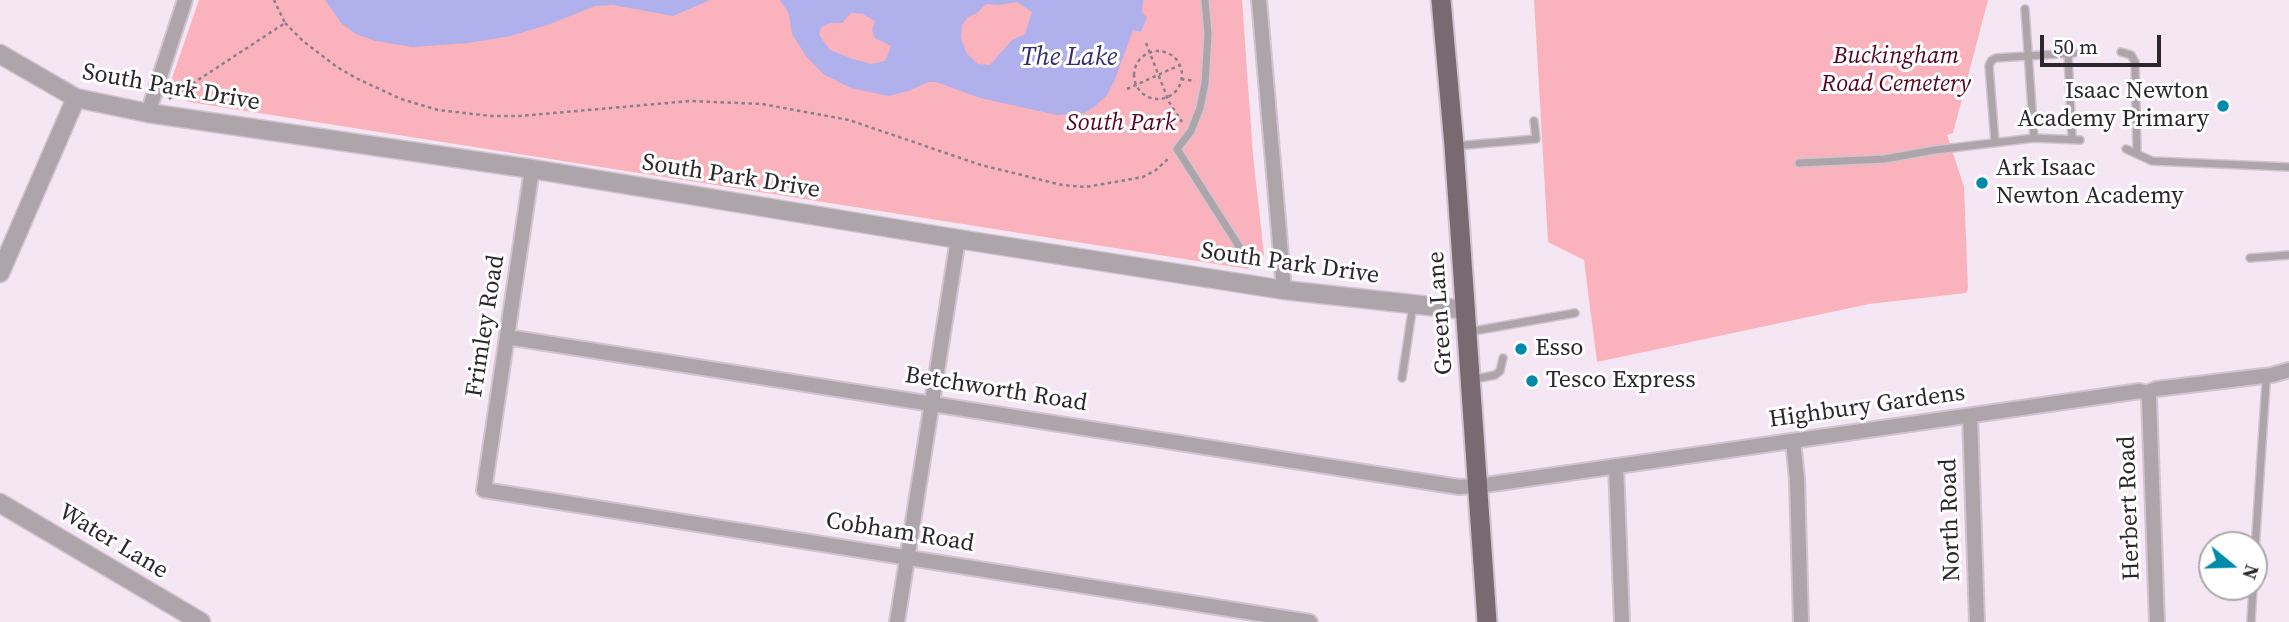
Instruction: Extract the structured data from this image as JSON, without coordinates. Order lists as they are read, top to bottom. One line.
{"streets":{"main road":["Green Lane"],"street":["South Park Drive","Frimley Road","Betchworth Road","Highbury Gardens","Herbert Road","North Road","Cobham Road","Water Lane"]},"crossings":[["South Park Drive","Green Lane"],["South Park Drive","Frimley Road"],["Green Lane","Betchworth Road"],["Green Lane","Highbury Gardens"],["Frimley Road","Betchworth Road"],["Frimley Road","Cobham Road"],["Betchworth Road","Highbury Gardens"],["Highbury Gardens","Herbert Road"],["Highbury Gardens","North Road"]],"water":["The Lake"],"parks":["Buckingham Road Cemetery","South Park"],"places":["Isaac Newton Academy Primary","Ark Isaac Newton Academy","Esso","Tesco Express"],"scale_bar":"50 m","north":"right"}
